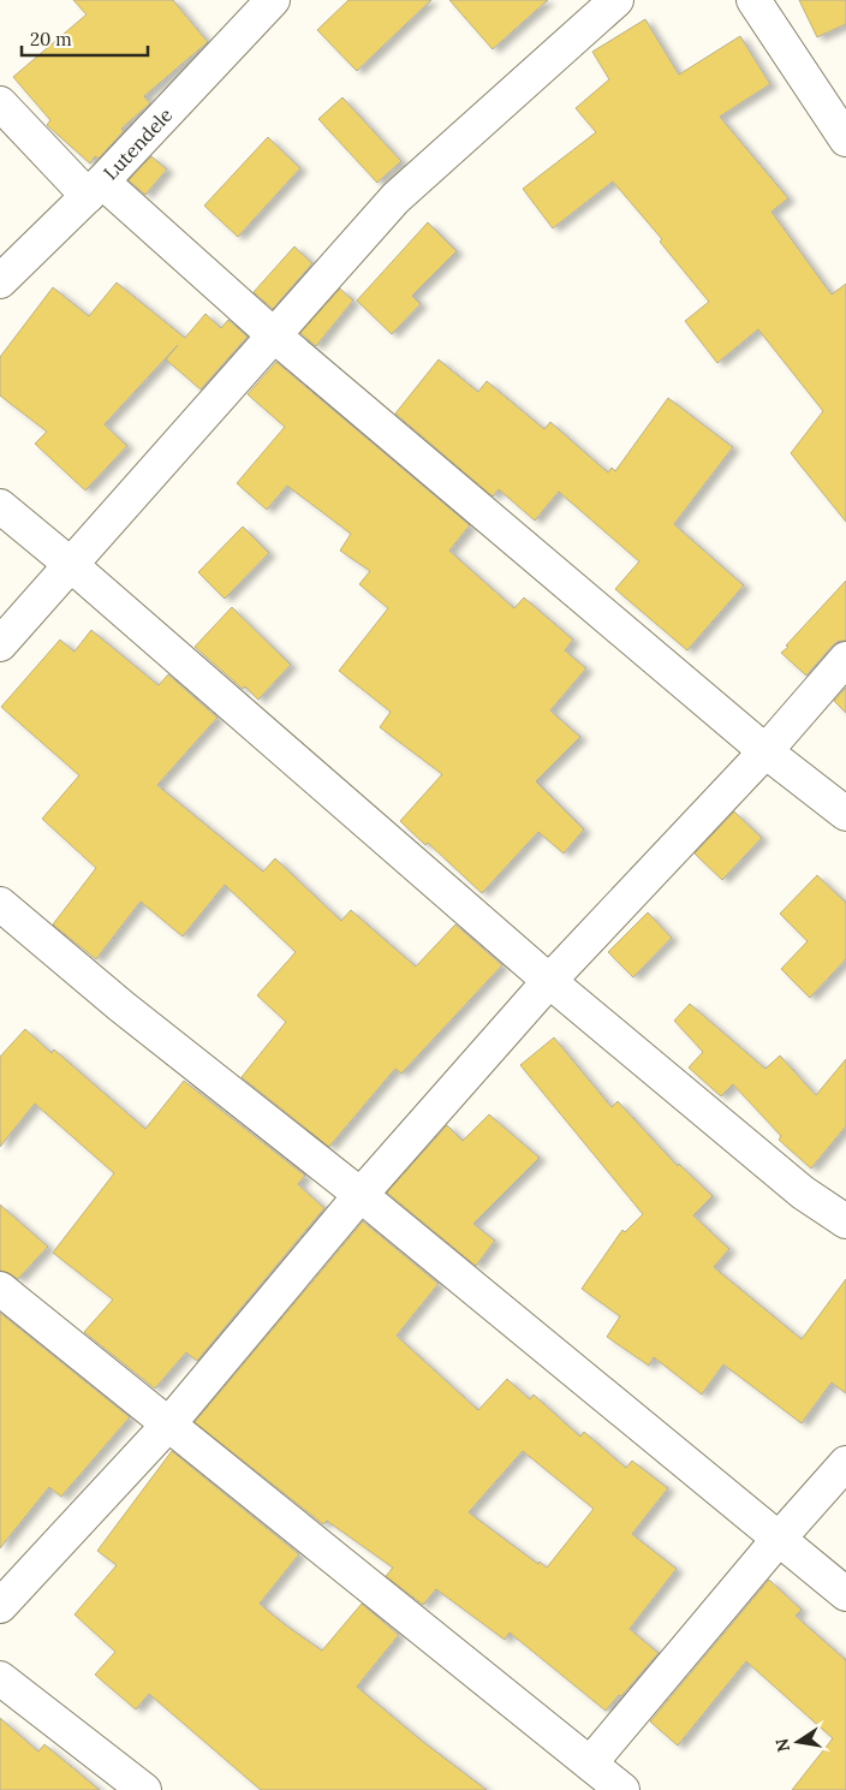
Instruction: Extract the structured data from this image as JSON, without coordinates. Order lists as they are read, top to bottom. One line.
{"streets":{"street":["Lutendele"]},"scale_bar":"20 m","north":"left"}
